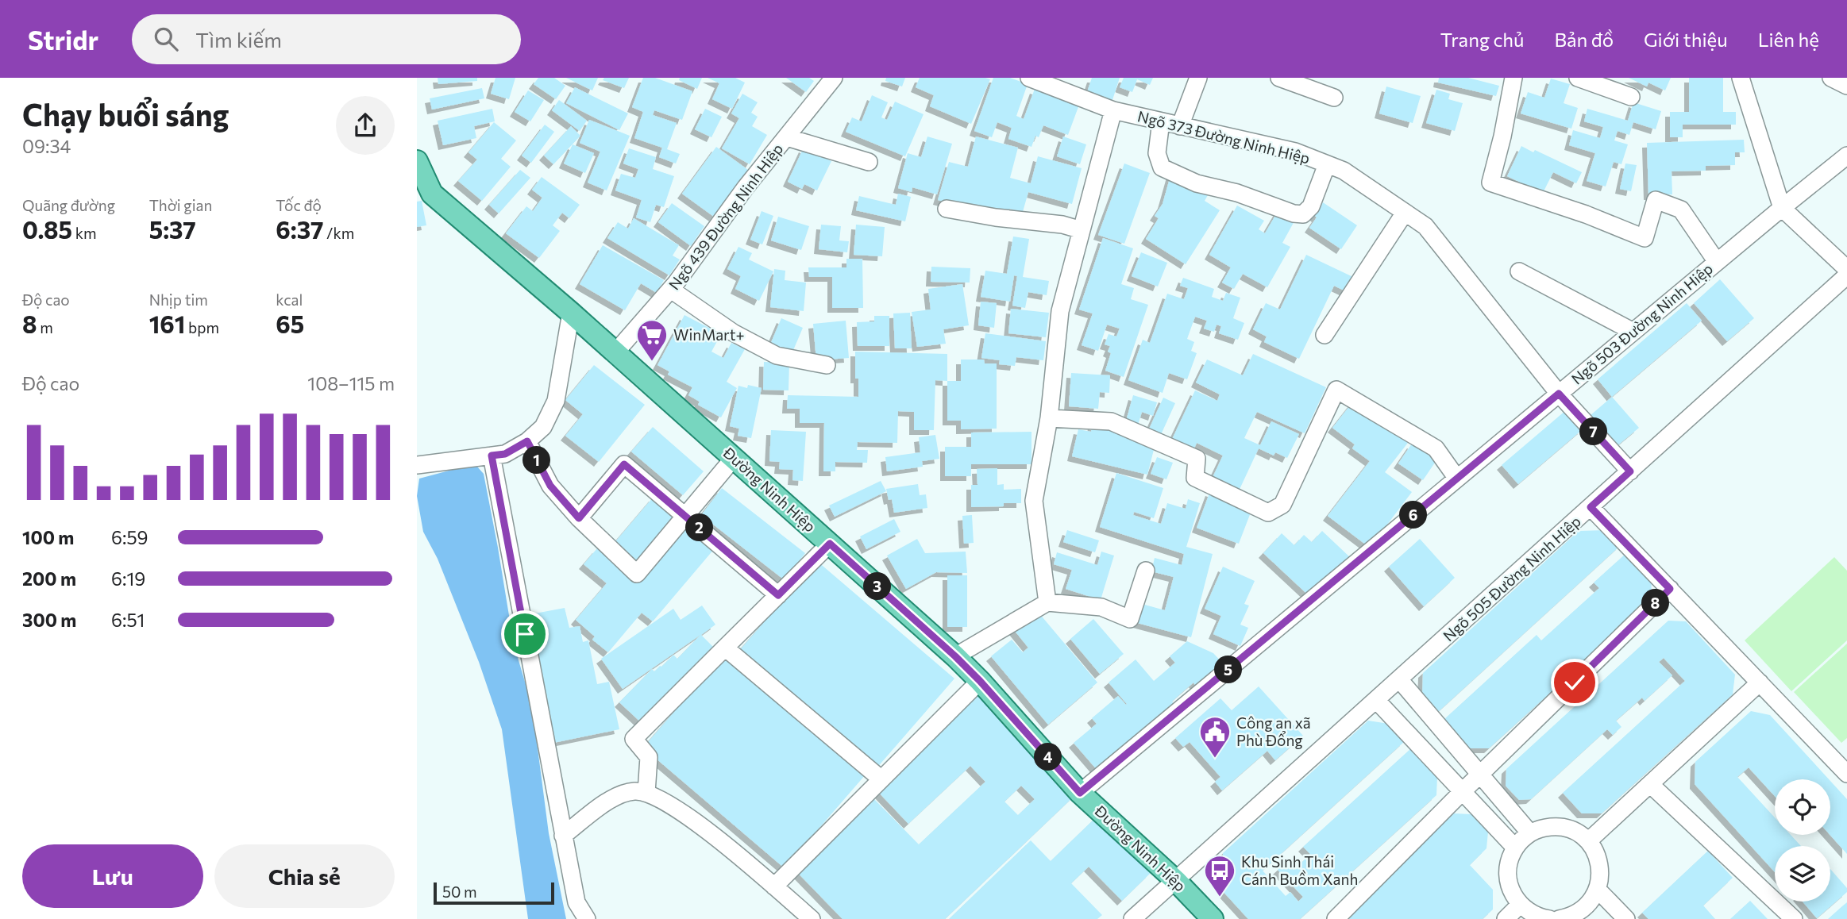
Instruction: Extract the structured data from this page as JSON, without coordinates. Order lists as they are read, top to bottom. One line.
{"streets":{"main road":["Đường Ninh Hiệp"],"street":["Ngõ 373 Đường Ninh Hiệp","Ngõ 439 Đường Ninh Hiệp","Ngõ 503 Đường Ninh Hiệp","Ngõ 505 Đường Ninh Hiệp"]},"crossings":[["Ngõ 373 Đường Ninh Hiệp","Ngõ 503 Đường Ninh Hiệp"],["Ngõ 373 Đường Ninh Hiệp","Ngõ 505 Đường Ninh Hiệp"],["Ngõ 439 Đường Ninh Hiệp","Đường Ninh Hiệp"],["Ngõ 503 Đường Ninh Hiệp","Đường Ninh Hiệp"],["Đường Ninh Hiệp","Ngõ 505 Đường Ninh Hiệp"]],"places":{"supermarket":["WinMart+"],"public building":["Công an xã Phù Đổng"],"bus stop":["Khu Sinh Thái Cánh Buồm Xanh"]},"scale_bar":"50 m","page":{"header":"Stridr","search":"Tìm kiếm","nav":["Trang chủ","Bản đồ","Giới thiệu","Liên hệ"],"heading":["Chạy buổi sáng","09:34"],"stats":[["Quãng đường","0.85 km"],["Thời gian","5:37"],["Tốc độ","6:37 /km"],["Độ cao","8 m"],["Nhịp tim","161 bpm"],["kcal","65"]],"chart":["Độ cao","108–115 m"],"pins":["7","1","6","2","3","8","5","4"],"list":[{"name":"100 m","note":"6:59"},{"name":"200 m","note":"6:19"},{"name":"300 m","note":"6:51"}],"buttons":["Lưu","Chia sẻ"],"scale":"50 m"}}
